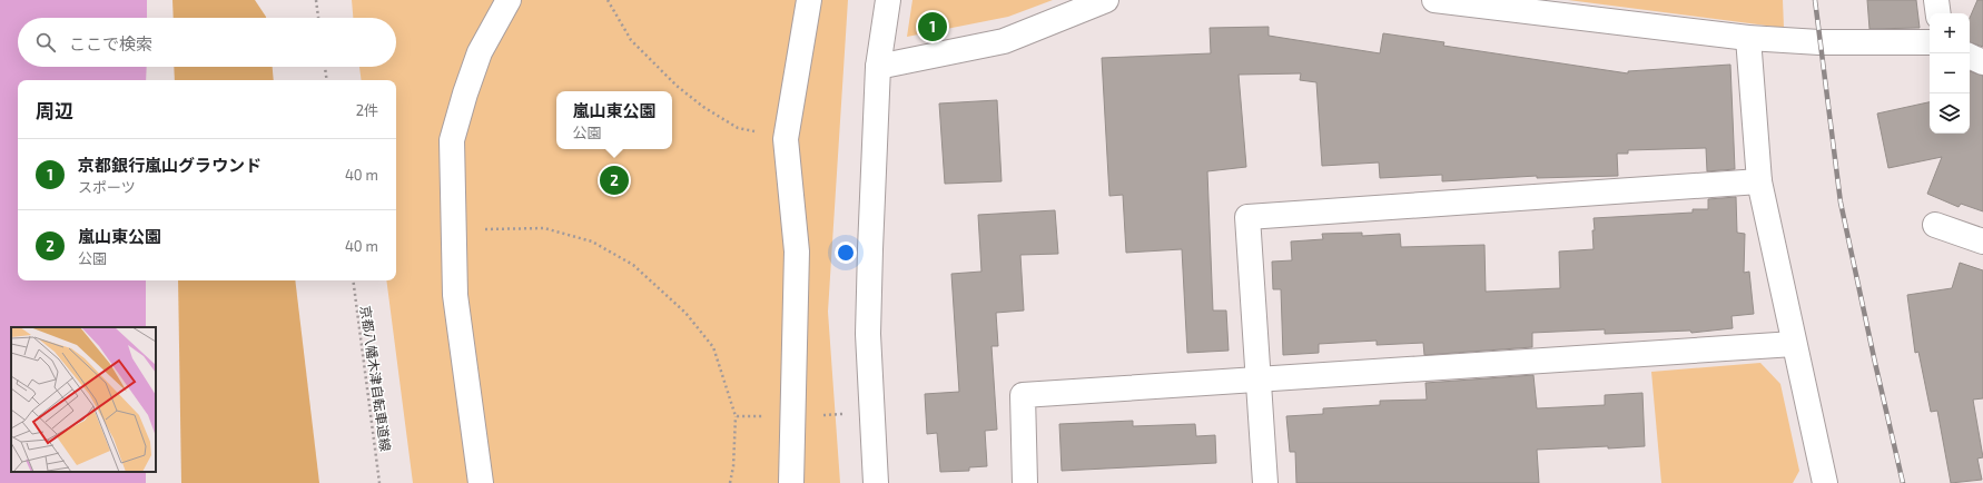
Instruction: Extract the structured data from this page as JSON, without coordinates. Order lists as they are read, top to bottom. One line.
{"streets":{"path":["京都八幡木津自転車道線"]},"page":{"pins":["1","2"],"map_buttons":["+","−"],"search":"ここで検索","heading":["周辺","2件"],"popup":["嵐山東公園","公園"],"list":[{"mark":"1","name":"京都銀行嵐山グラウンド","note":"スポーツ","value":"40 m"},{"mark":"2","name":"嵐山東公園","note":"公園","value":"40 m"}]}}
